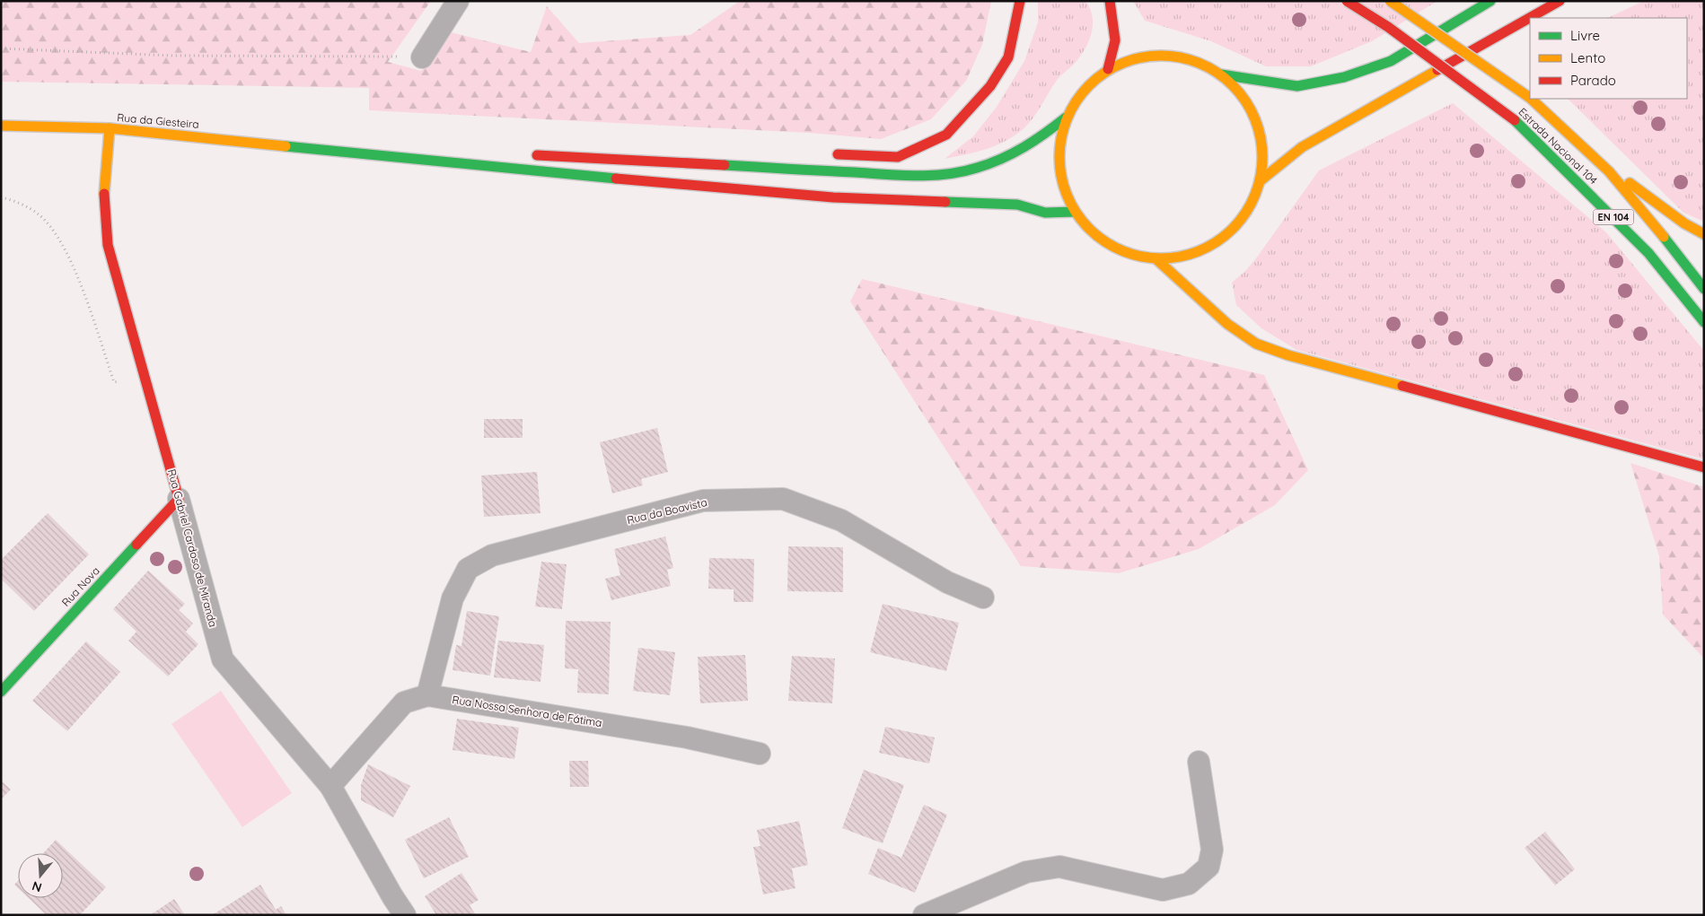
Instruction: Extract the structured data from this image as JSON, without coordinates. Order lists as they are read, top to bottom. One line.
{"streets":{"main road":["Rua da Giesteira","Estrada Nacional 104","EN 104","Rua Gabriel Cardoso de Miranda","Rua Nova"],"street":["Rua da Boavista","Rua Nossa Senhora de Fátima"]},"crossings":[["Rua da Giesteira","Rua Gabriel Cardoso de Miranda"],["Rua da Boavista","Rua Nossa Senhora de Fátima"],["Rua Gabriel Cardoso de Miranda","Rua Nova"],["Rua Gabriel Cardoso de Miranda","Rua Nossa Senhora de Fátima"]],"legend":["Livre","Lento","Parado"],"north":"bottom"}
